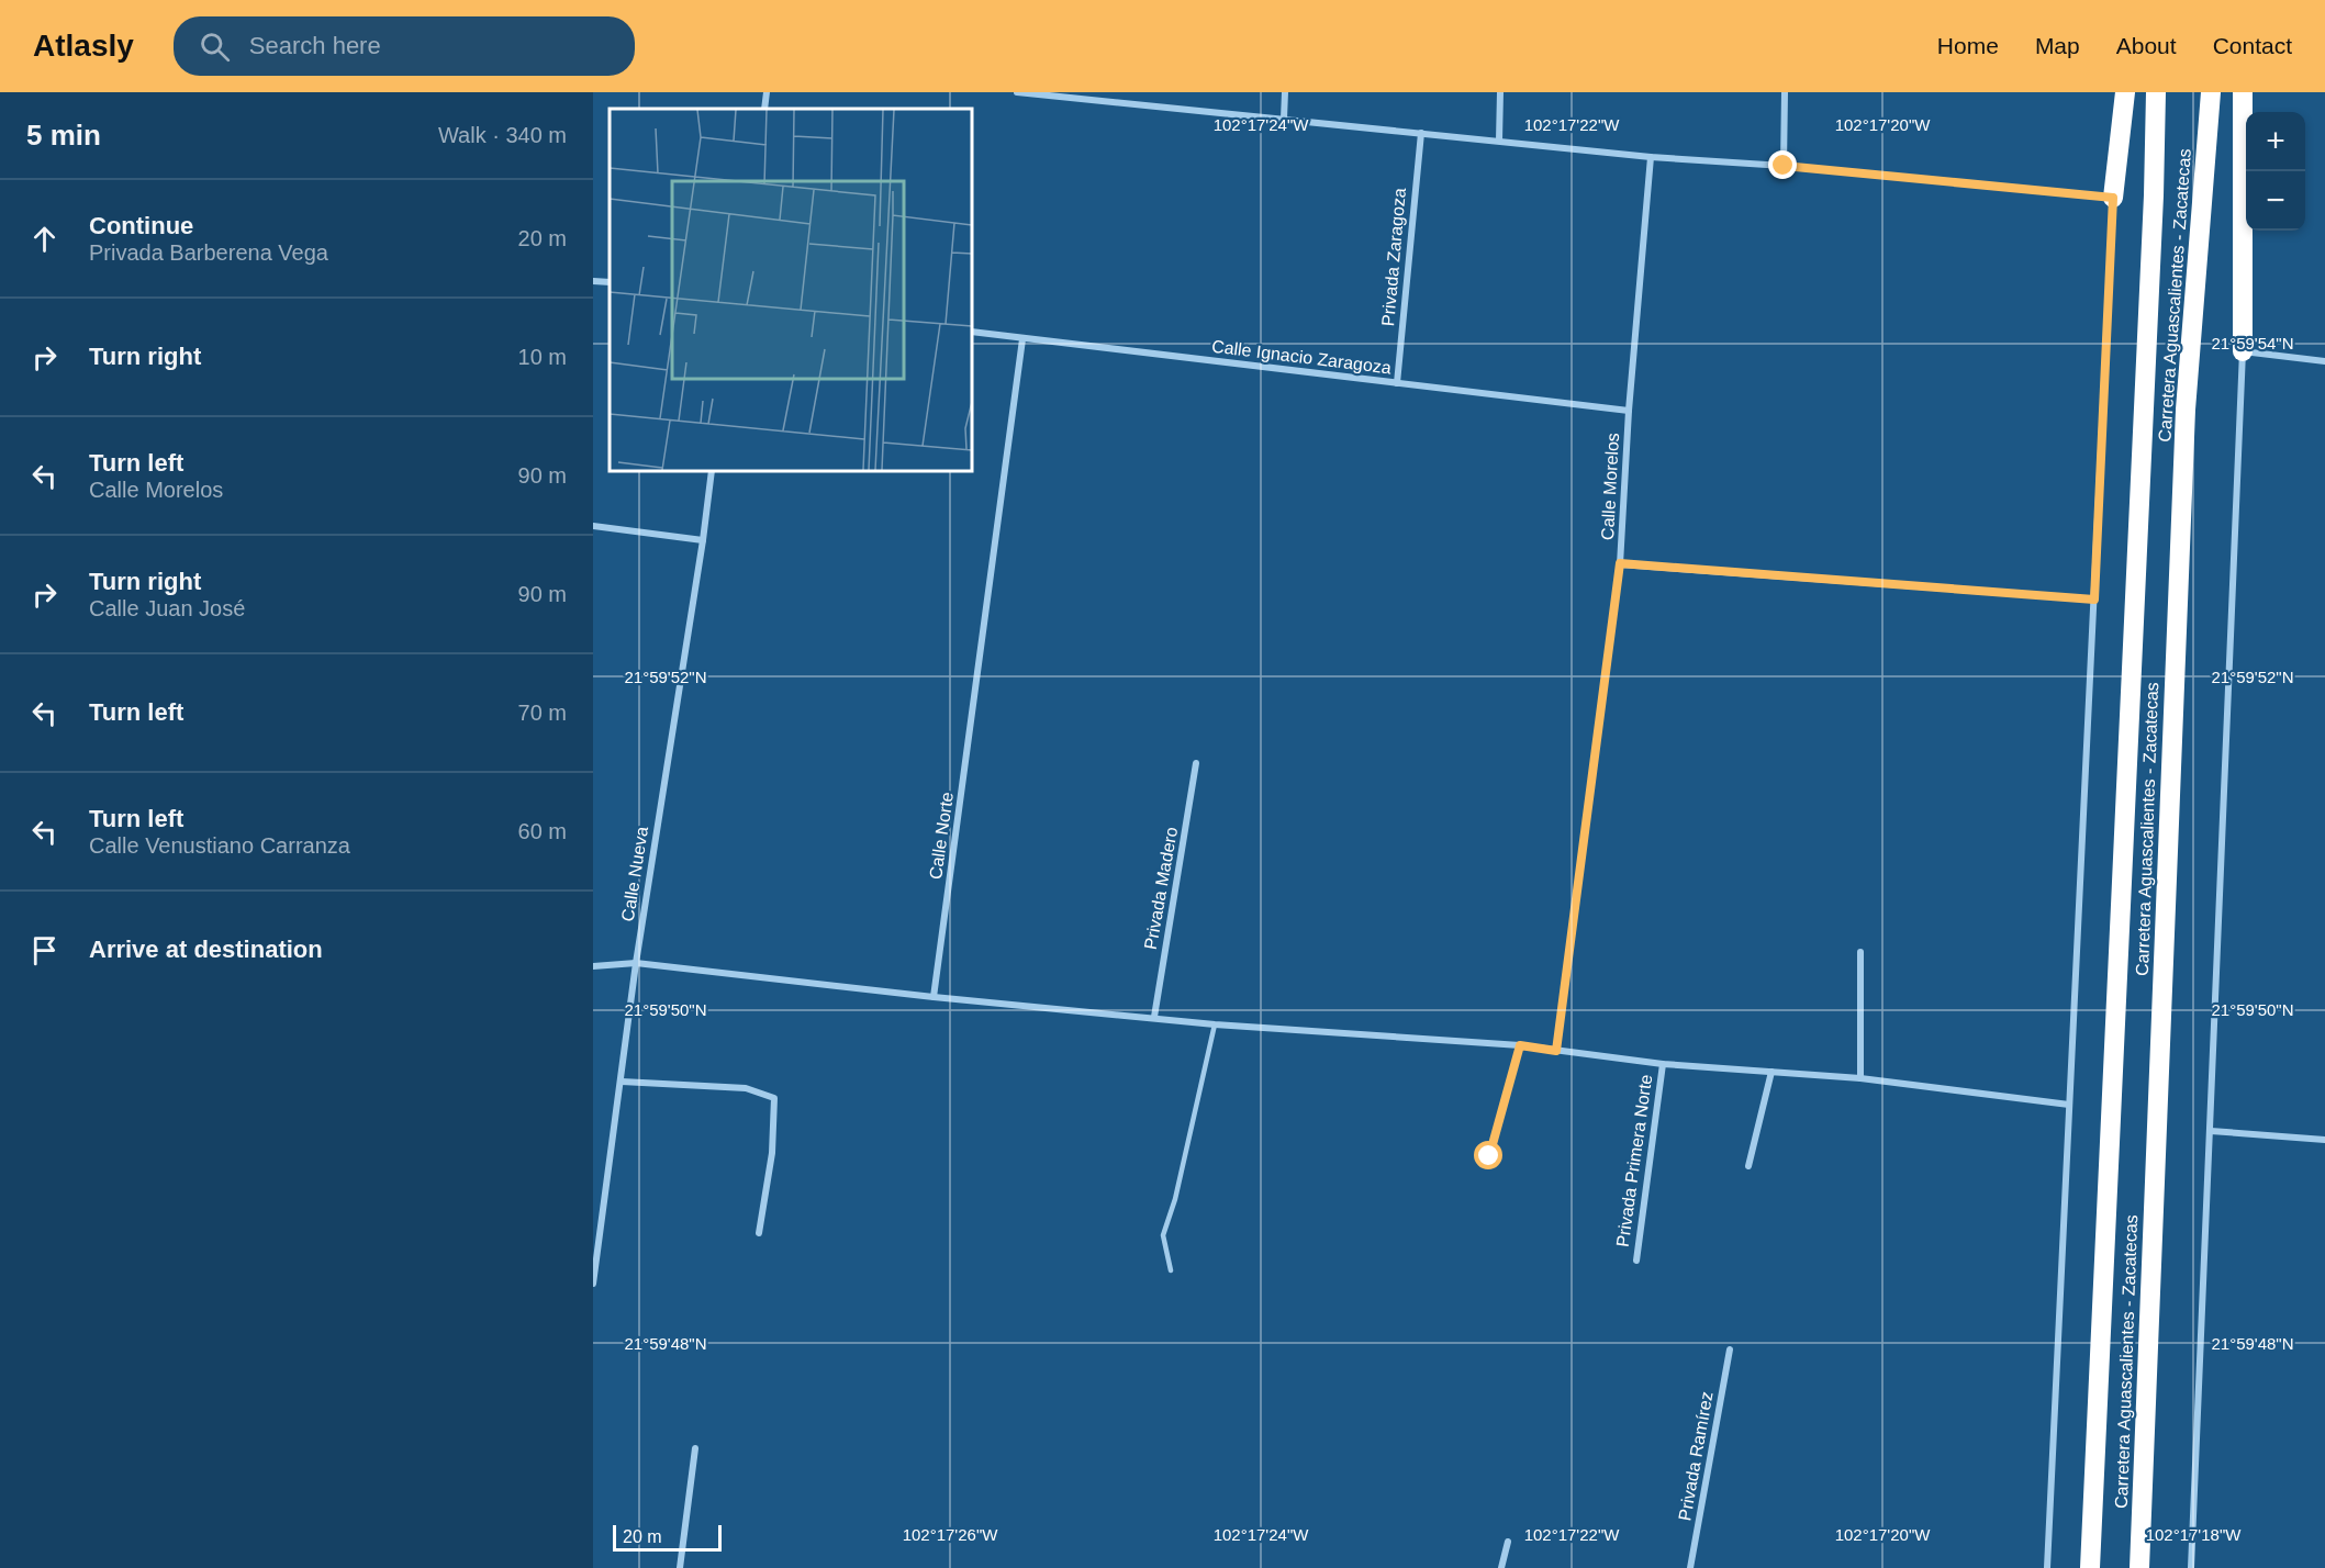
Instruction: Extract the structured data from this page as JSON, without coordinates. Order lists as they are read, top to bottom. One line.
{"streets":{"highway":["Carretera Aguascalientes - Zacatecas"],"street":["Privada Zaragoza","Calle Ignacio Zaragoza","Calle Morelos","Calle Norte","Calle Nueva","Privada Madero","Privada Primera Norte","Privada Ramírez"]},"crossings":[["Privada Zaragoza","Calle Ignacio Zaragoza"],["Calle Ignacio Zaragoza","Calle Morelos"],["Calle Ignacio Zaragoza","Calle Norte"]],"scale_bar":"20 m","page":{"header":"Atlasly","search":"Search here","nav":["Home","Map","About","Contact"],"heading":["5 min","Walk · 340 m"],"map_buttons":["+","−"],"list":[["Continue","Privada Barberena Vega","20 m"],["Turn right","10 m"],["Turn left","Calle Morelos","90 m"],["Turn right","Calle Juan José","90 m"],["Turn left","70 m"],["Turn left","Calle Venustiano Carranza","60 m"],"Arrive at destination"],"scale":"20 m"},"coordinates":["102°17'24\"W","102°17'22\"W","102°17'20\"W","21°59'54\"N","21°59'52\"N","21°59'50\"N","21°59'48\"N","102°17'26\"W","102°17'18\"W"]}
